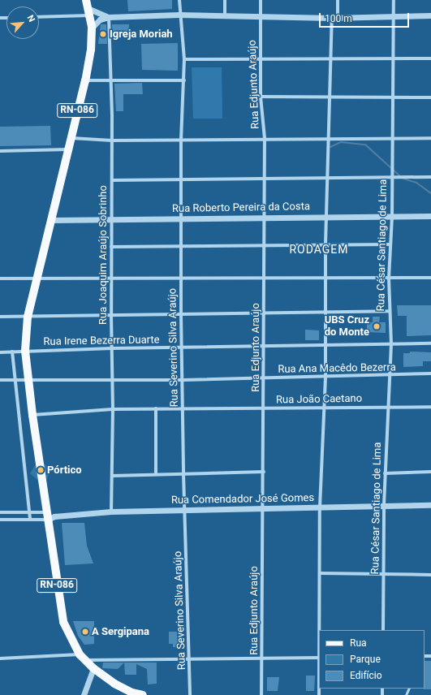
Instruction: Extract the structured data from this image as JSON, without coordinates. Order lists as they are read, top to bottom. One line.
{"streets":{"main road":["RN-086"],"street":["Rua Edjunto Araújo","Rua Roberto Pereira da Costa","Rua César Santiago de Lima","Rua Joaquim Araújo Sobrinho","Rua Irene Bezerra Duarte","Rua Severino Silva Araújo","Rua Ana Macêdo Bezerra","Rua João Caetano","Rua Comendador José Gomes"]},"crossings":[["Rua Edjunto Araújo","Rua Roberto Pereira da Costa"],["Rua Edjunto Araújo","Rua Irene Bezerra Duarte"],["Rua Edjunto Araújo","Rua Ana Macêdo Bezerra"],["Rua Edjunto Araújo","Rua João Caetano"],["Rua Edjunto Araújo","Rua Comendador José Gomes"],["RN-086","Rua Roberto Pereira da Costa"],["RN-086","Rua Irene Bezerra Duarte"],["RN-086","Rua Ana Macêdo Bezerra"],["RN-086","Rua João Caetano"],["RN-086","Rua Comendador José Gomes"],["Rua Roberto Pereira da Costa","Rua César Santiago de Lima"],["Rua Roberto Pereira da Costa","Rua Joaquim Araújo Sobrinho"],["Rua Roberto Pereira da Costa","Rua Severino Silva Araújo"],["Rua César Santiago de Lima","Rua Irene Bezerra Duarte"],["Rua César Santiago de Lima","Rua Ana Macêdo Bezerra"],["Rua César Santiago de Lima","Rua João Caetano"],["Rua César Santiago de Lima","Rua Comendador José Gomes"],["Rua Joaquim Araújo Sobrinho","Rua Irene Bezerra Duarte"],["Rua Joaquim Araújo Sobrinho","Rua Ana Macêdo Bezerra"],["Rua Joaquim Araújo Sobrinho","Rua João Caetano"],["Rua Joaquim Araújo Sobrinho","Rua Comendador José Gomes"],["Rua Irene Bezerra Duarte","Rua Severino Silva Araújo"],["Rua Severino Silva Araújo","Rua Ana Macêdo Bezerra"],["Rua Severino Silva Araújo","Rua João Caetano"],["Rua Severino Silva Araújo","Rua Comendador José Gomes"]],"districts":["RODAGEM"],"places":["Igreja Moriah","UBS Cruz do Monte","Pórtico","A Sergipana"],"legend":["Rua","Parque","Edifício"],"scale_bar":"100 m","north":"top right"}
